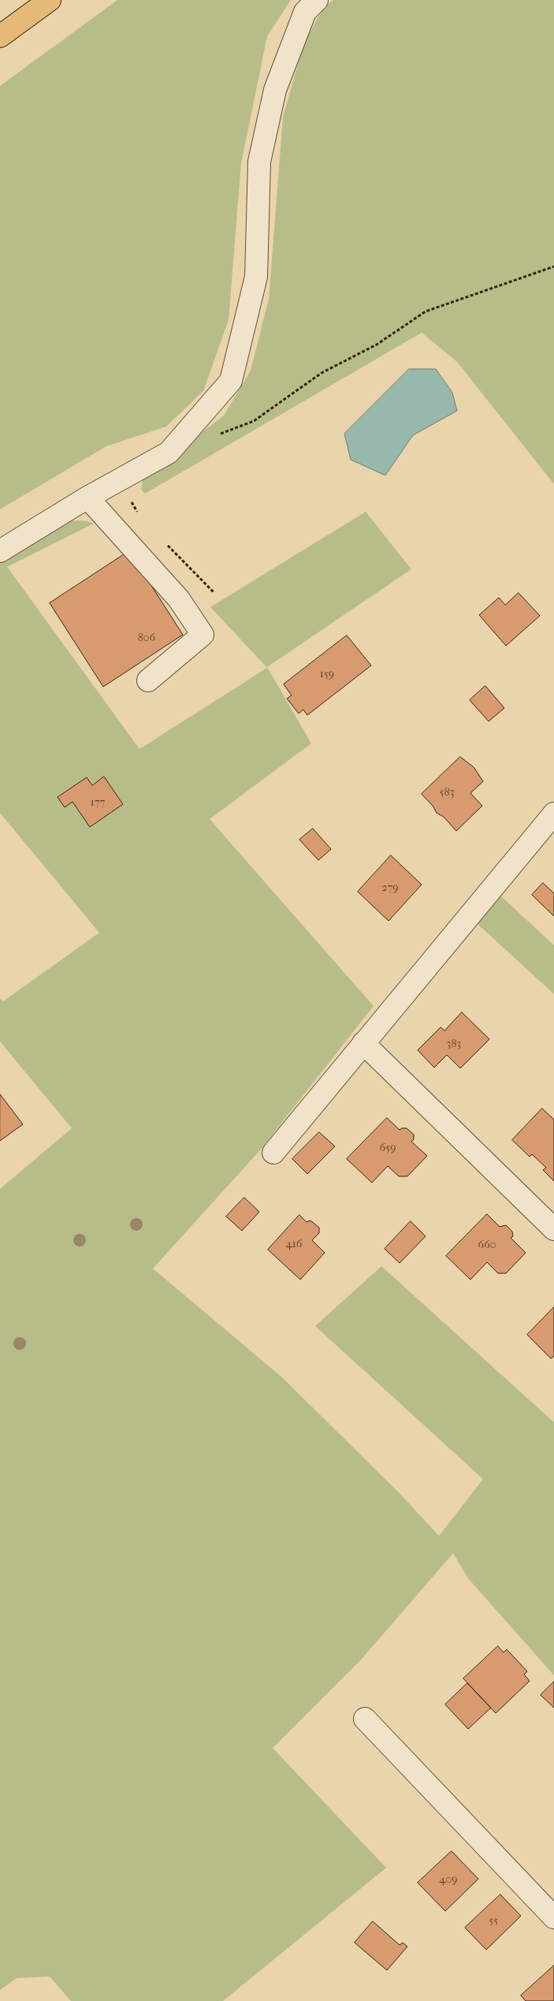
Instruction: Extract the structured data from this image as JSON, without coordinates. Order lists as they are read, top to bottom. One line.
{"house_numbers":["806","159","583","177","279","383","659","416","660","409","55"]}
